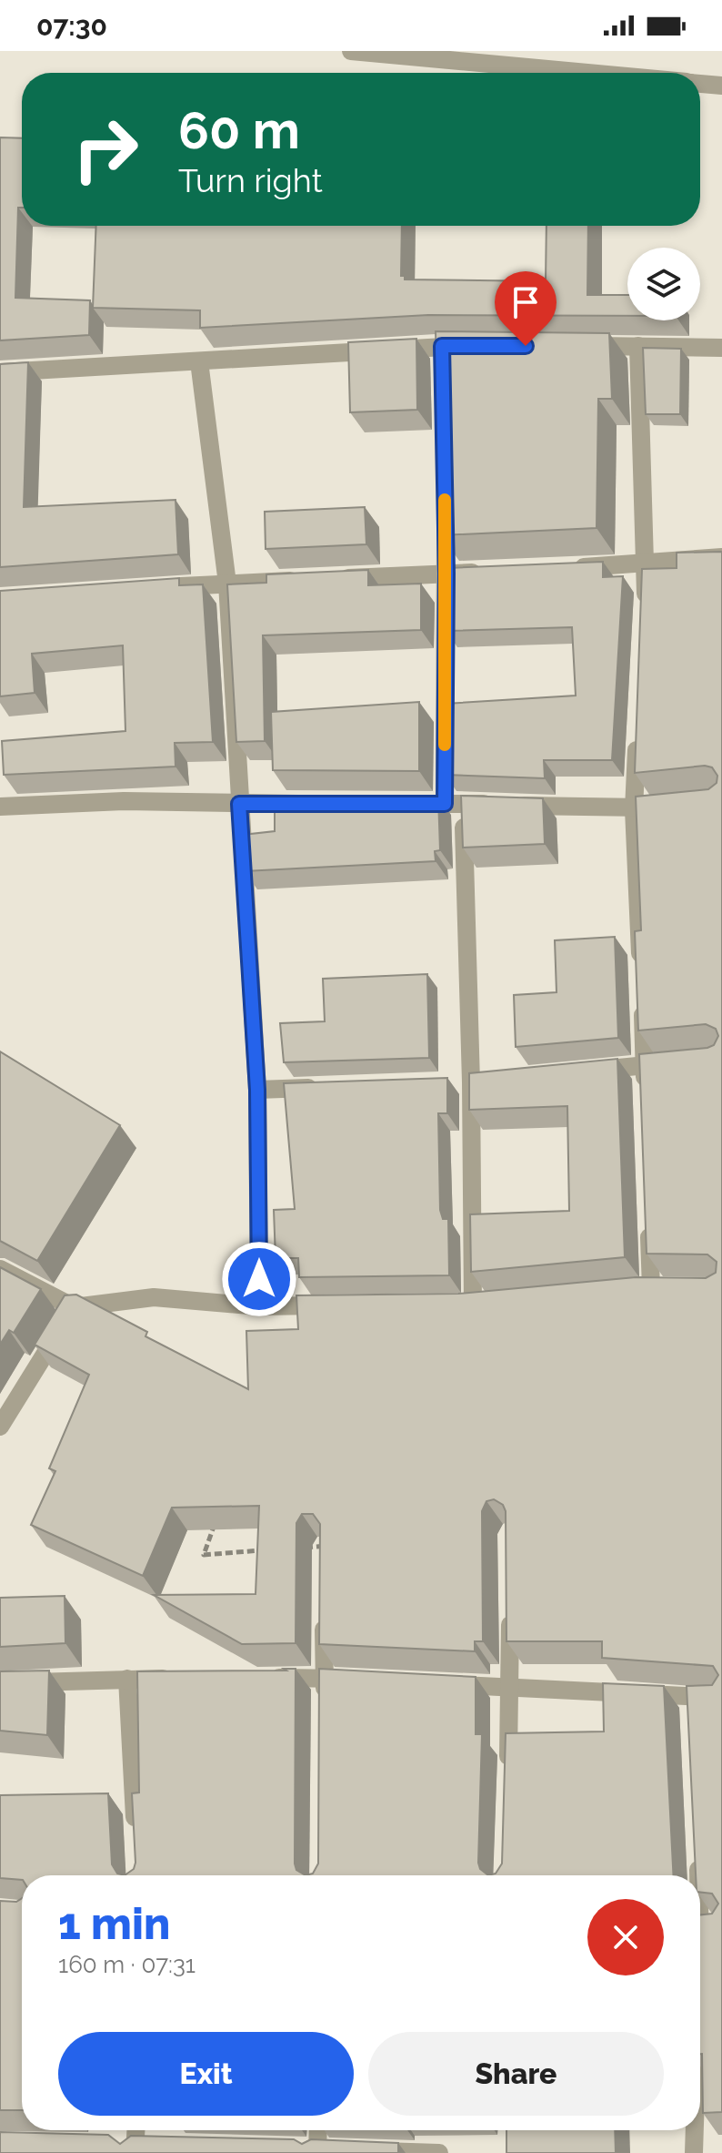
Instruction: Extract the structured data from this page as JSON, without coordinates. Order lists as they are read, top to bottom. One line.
{"page":{"status":"07:30","turn":["60 m","Turn right"],"heading":["1 min","160 m · 07:31"],"buttons":["Exit","Share"]}}
